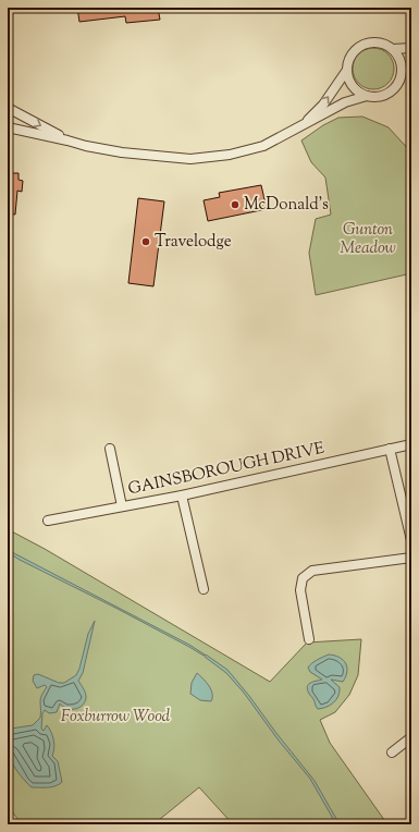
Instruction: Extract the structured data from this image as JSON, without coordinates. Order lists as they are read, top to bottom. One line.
{"streets":{"street":["GAINSBOROUGH DRIVE"]},"parks":["Gunton Meadow","Foxburrow Wood"],"places":["McDonald's","Travelodge"]}
